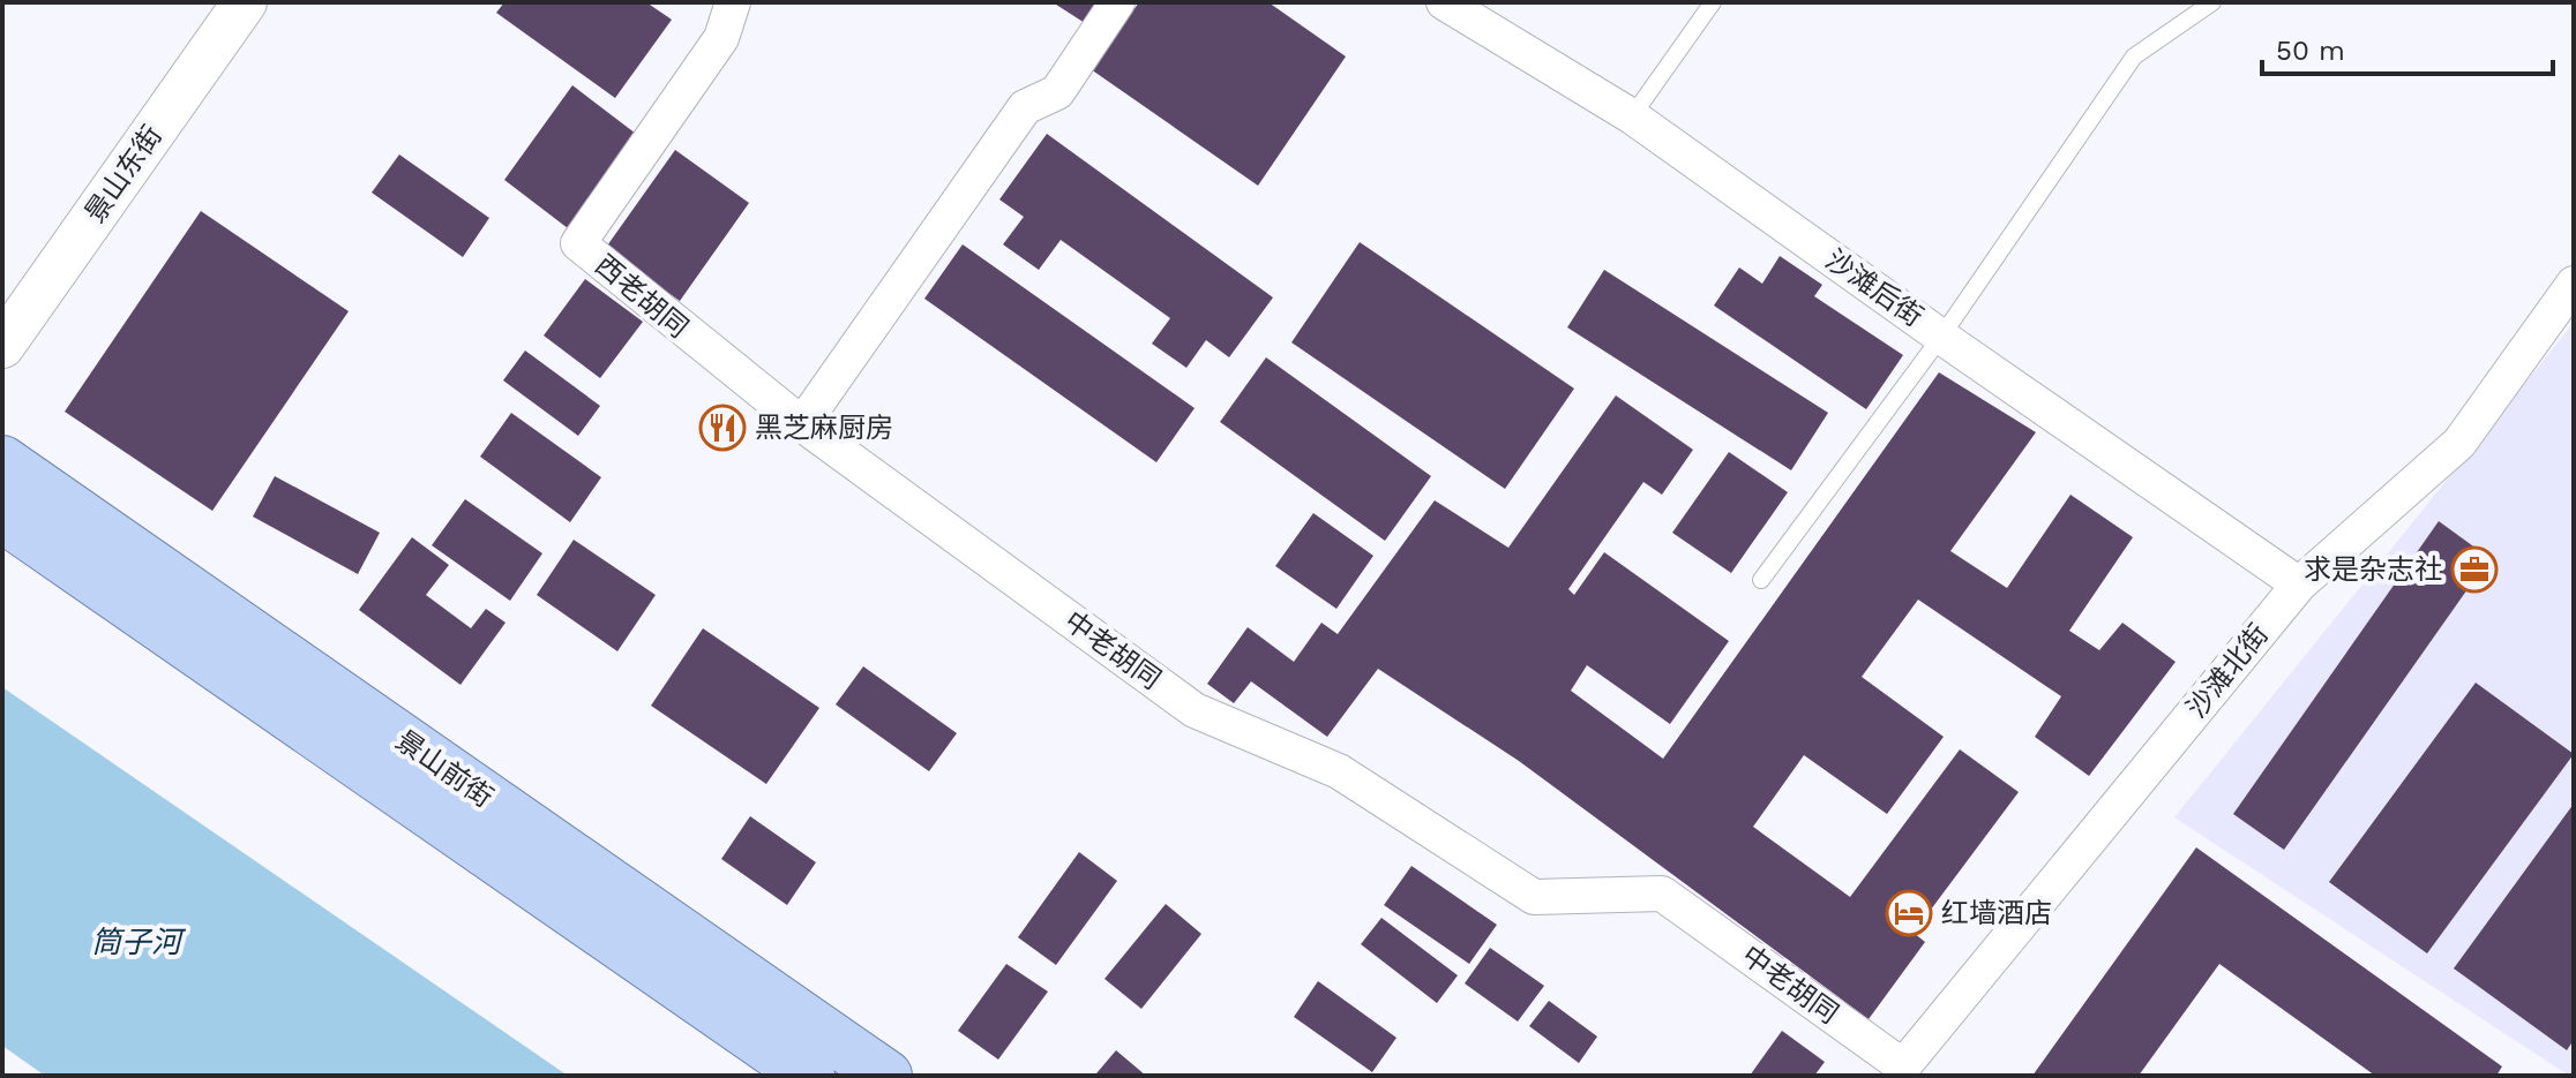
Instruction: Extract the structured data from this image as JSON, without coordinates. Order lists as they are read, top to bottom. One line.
{"streets":{"main road":["景山前街"],"street":["景山东街","沙滩后街","西老胡同","中老胡同","沙滩北街"]},"crossings":[["沙滩后街","沙滩北街"],["西老胡同","中老胡同"],["中老胡同","沙滩北街"]],"water":["筒子河"],"places":{"restaurant":["黑芝麻厨房"],"office":["求是杂志社"],"hotel":["红墙酒店"]},"scale_bar":"50 m"}
